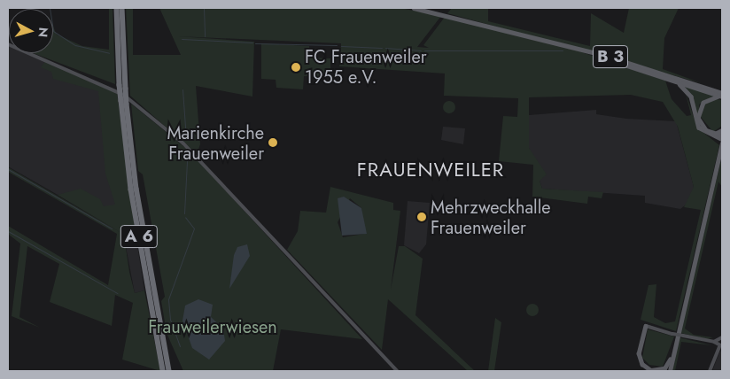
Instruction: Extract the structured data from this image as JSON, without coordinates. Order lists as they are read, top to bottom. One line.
{"streets":{"highway":["A 6"],"main road":["B 3"]},"districts":["FRAUENWEILER"],"parks":["Frauweilerwiesen"],"places":["FC Frauenweiler 1955 e.V.","Marienkirche Frauenweiler","Mehrzweckhalle Frauenweiler"],"north":"right"}
